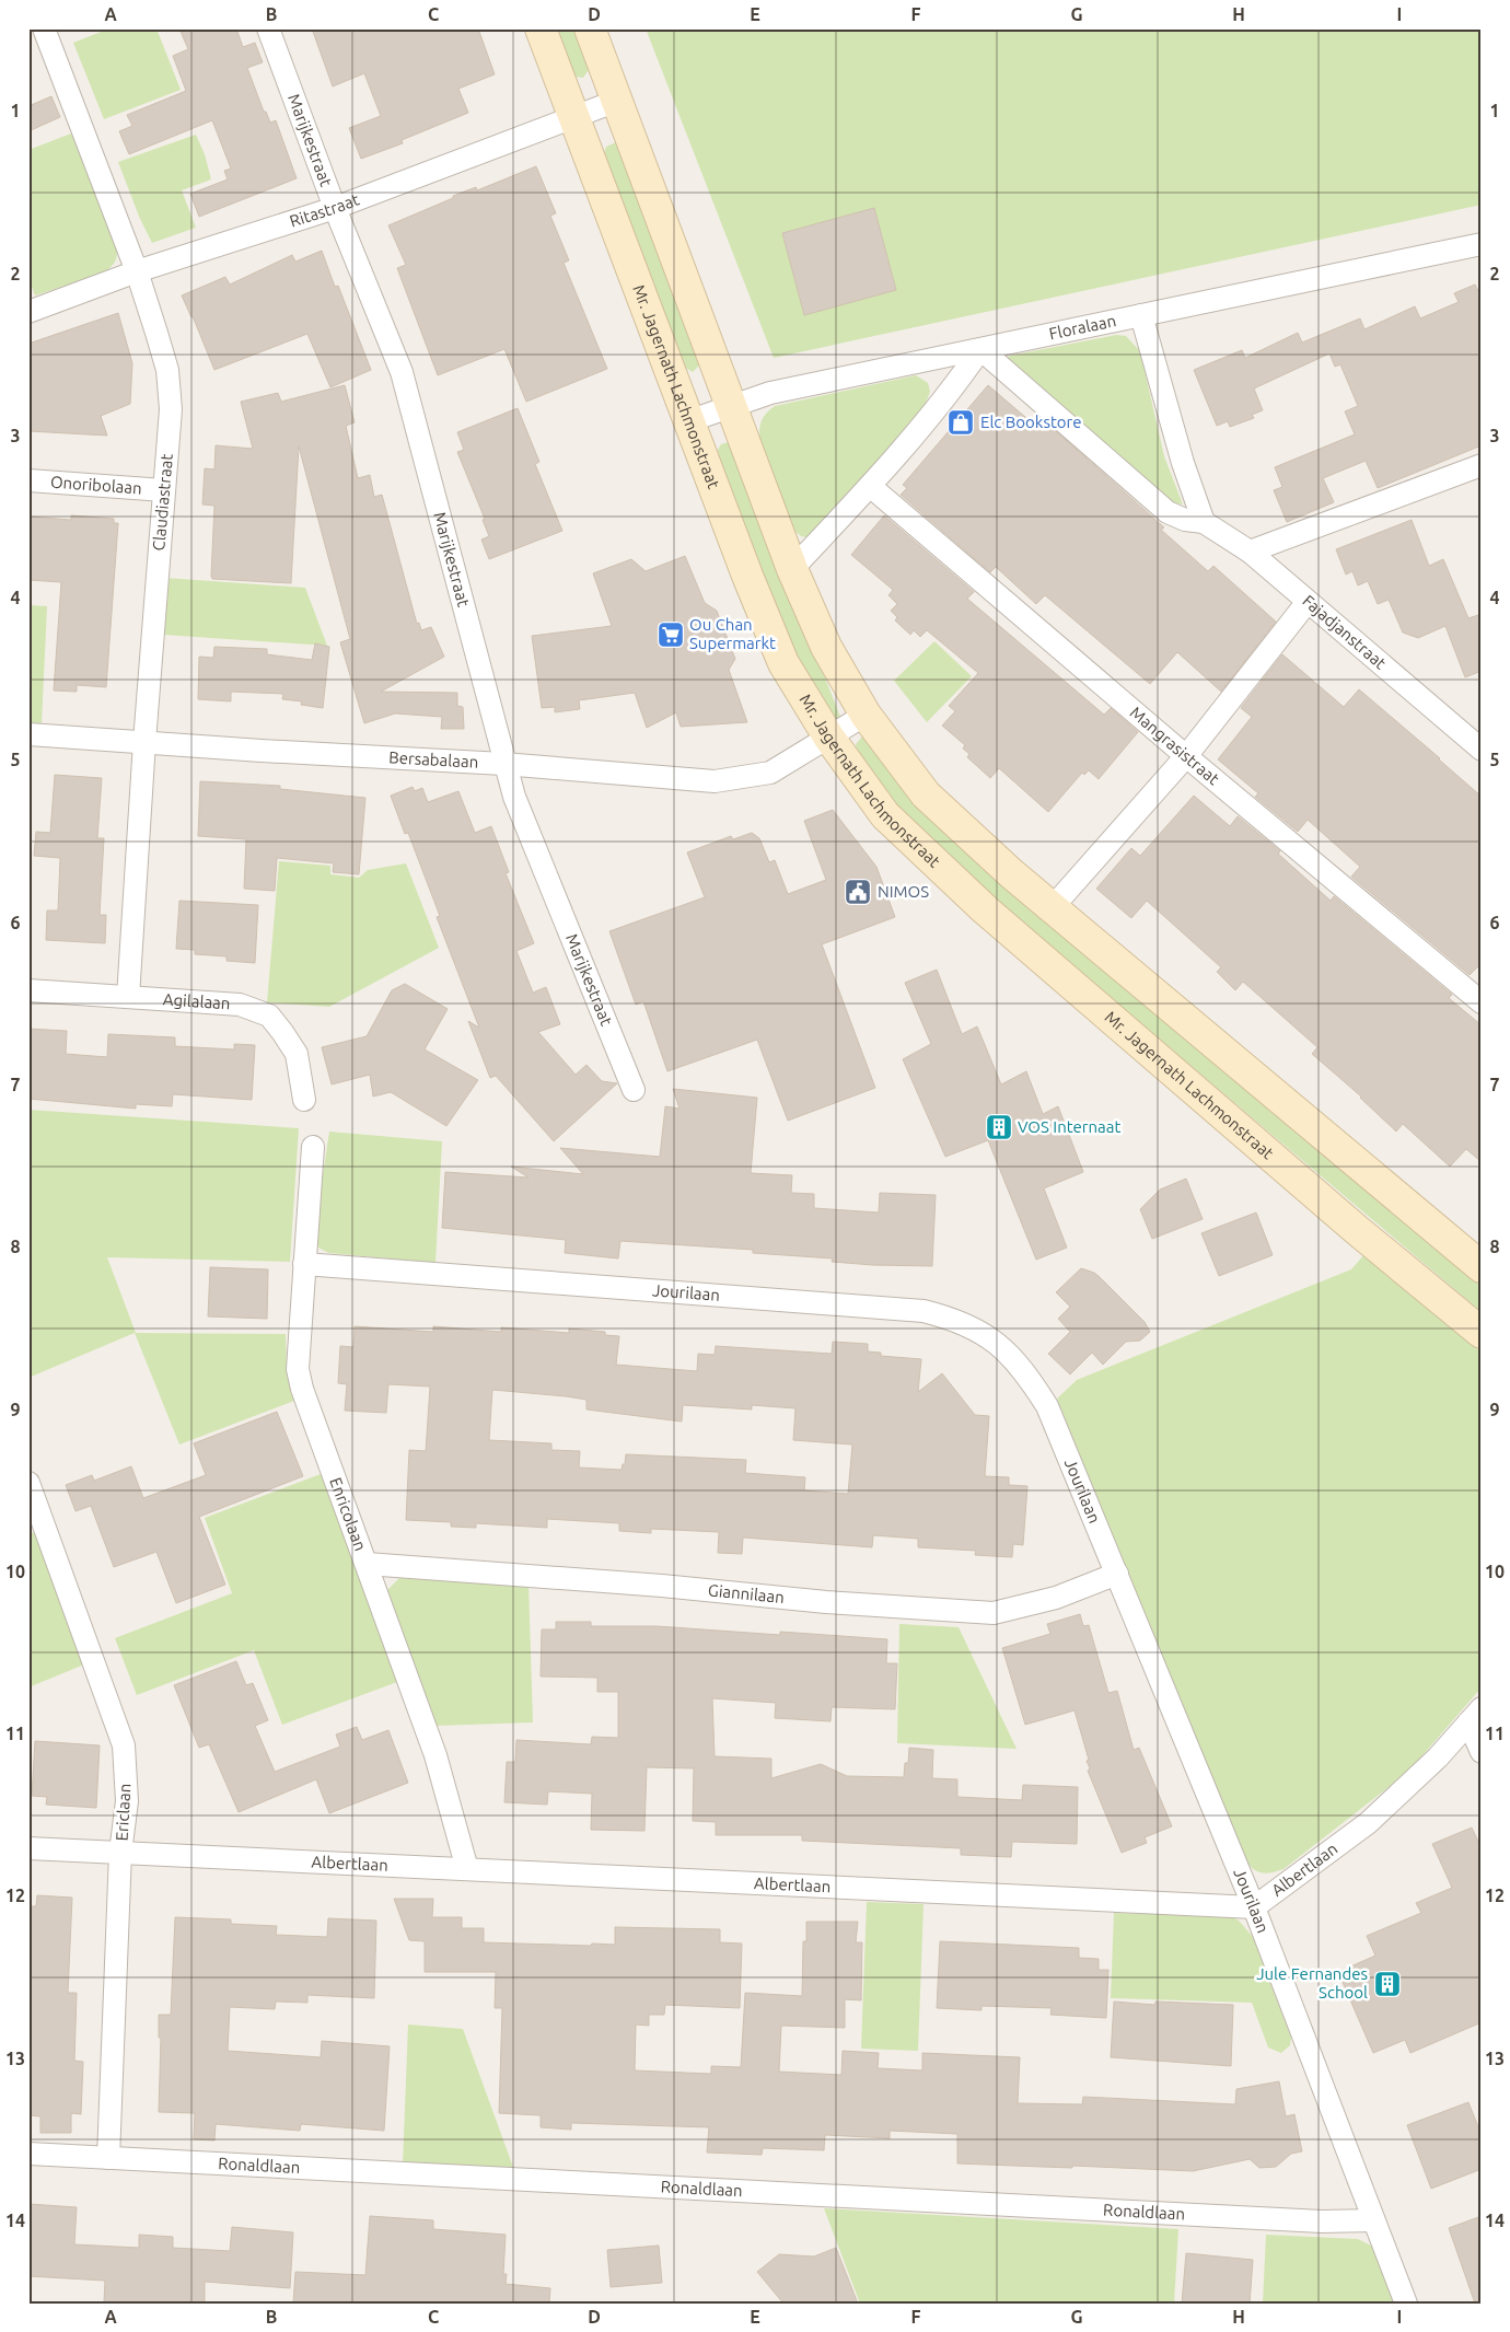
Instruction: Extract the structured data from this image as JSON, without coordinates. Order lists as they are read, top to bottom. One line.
{"streets":{"main road":["Mr. Jagernath Lachmonstraat"],"street":["Marijkestraat","Ritastraat","Floralaan","Onoribolaan","Claudiastraat","Fajadjanstraat","Mangrasistraat","Bersabalaan","Agilalaan","Jourilaan","Enricolaan","Giannilaan","Ericlaan","Albertlaan","Ronaldlaan"]},"crossings":[["Marijkestraat","Ritastraat"],["Marijkestraat","Bersabalaan"],["Ritastraat","Mr. Jagernath Lachmonstraat"],["Ritastraat","Claudiastraat"],["Floralaan","Mr. Jagernath Lachmonstraat"],["Floralaan","Fajadjanstraat"],["Mr. Jagernath Lachmonstraat","Bersabalaan"],["Onoribolaan","Claudiastraat"],["Claudiastraat","Bersabalaan"],["Claudiastraat","Agilalaan"],["Jourilaan","Enricolaan"],["Jourilaan","Giannilaan"],["Jourilaan","Albertlaan"],["Jourilaan","Ronaldlaan"],["Enricolaan","Giannilaan"],["Enricolaan","Albertlaan"],["Ericlaan","Albertlaan"],["Ericlaan","Ronaldlaan"]],"places":{"shop":["Elc Bookstore"],"supermarket":["Ou Chan Supermarkt"],"public building":["NIMOS"],"building":["VOS Internaat","Jule Fernandes School"]},"grid":{"columns":["A","B","C","D","E","F","G","H","I"],"rows":["1","2","3","4","5","6","7","8","9","10","11","12","13","14"]}}
